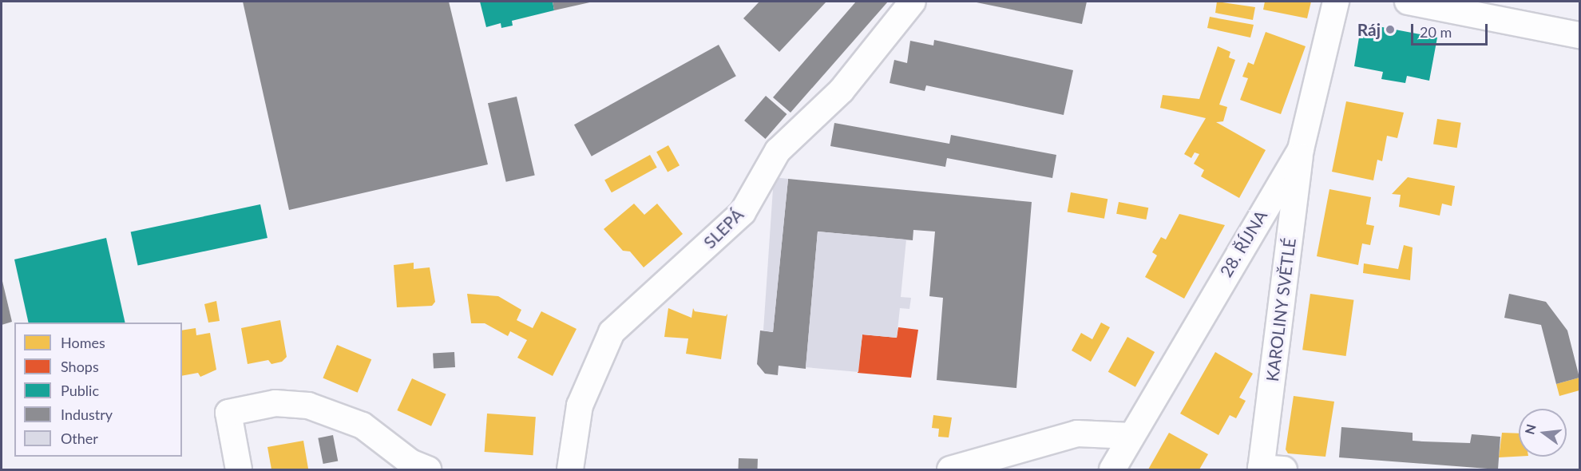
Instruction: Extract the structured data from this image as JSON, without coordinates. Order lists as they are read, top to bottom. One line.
{"streets":{"street":["SLEPÁ","28. ŘÍJNA","KAROLINY SVĚTLÉ"]},"crossings":[["28. ŘÍJNA","KAROLINY SVĚTLÉ"]],"places":["Ráj"],"legend":["Homes","Shops","Public","Industry","Other"],"scale_bar":"20 m","north":"left"}
